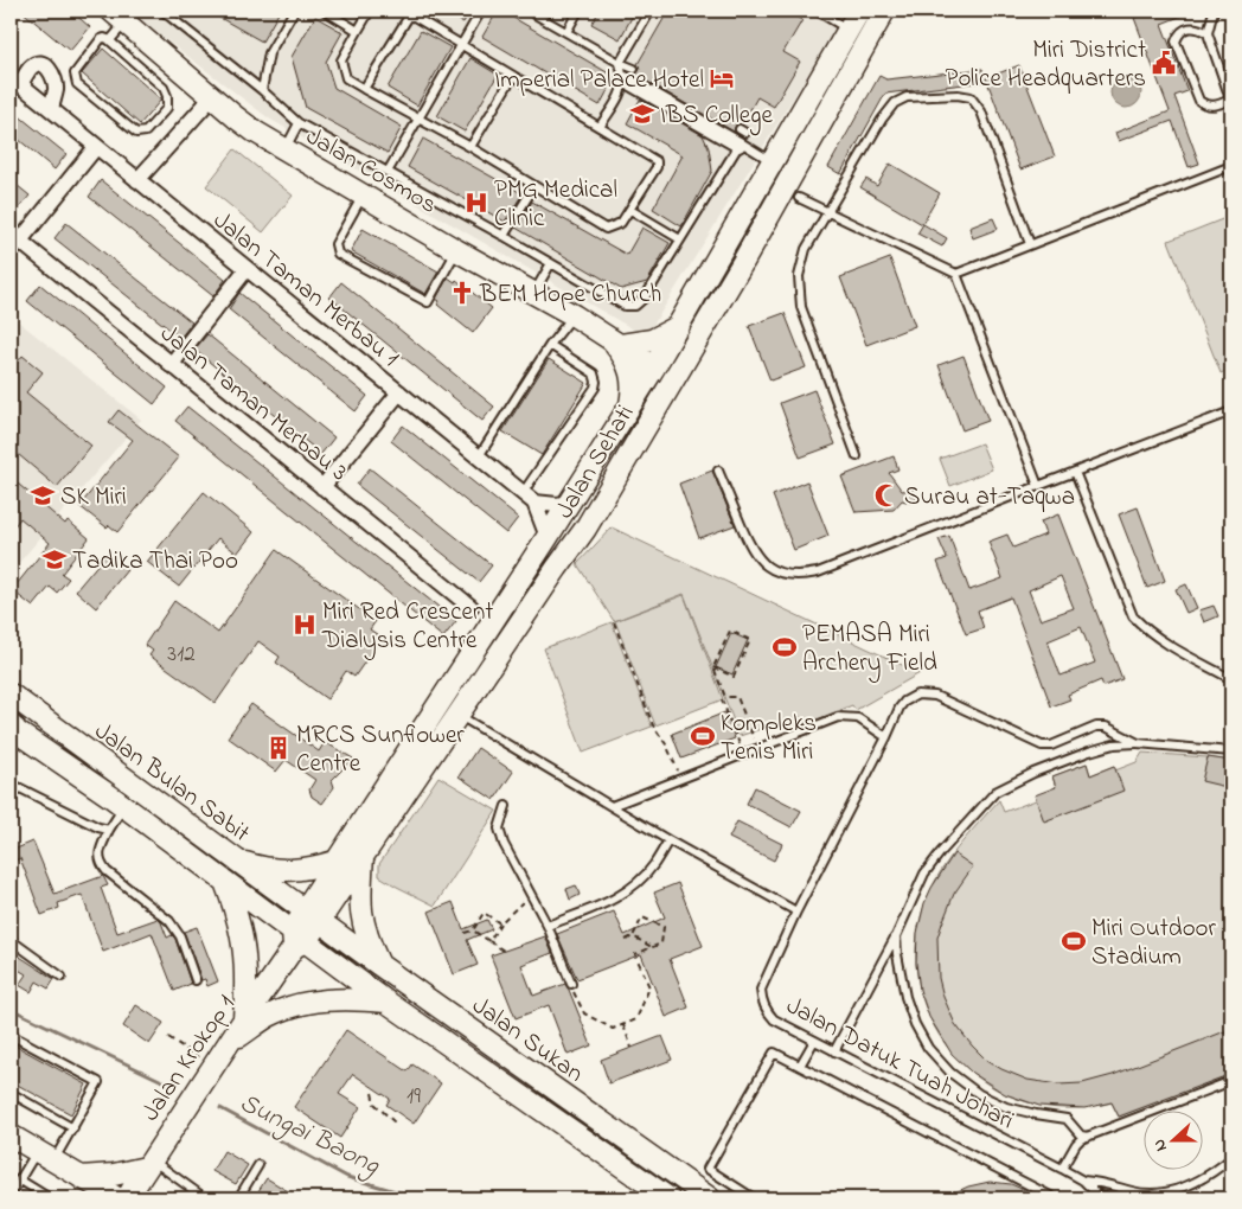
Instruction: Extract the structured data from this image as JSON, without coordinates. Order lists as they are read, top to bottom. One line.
{"streets":{"main road":["Jalan Cosmos","Jalan Sehati","Jalan Bulan Sabit","Jalan Sukan","Jalan Krokop 1"],"street":["Jalan Taman Merbau 1","Jalan Taman Merbau 3"],"lane":["Jalan Datuk Tuah Johari"]},"crossings":[["Jalan Cosmos","Jalan Sehati"],["Jalan Sehati","Jalan Bulan Sabit"],["Jalan Sehati","Jalan Sukan"],["Jalan Sehati","Jalan Krokop 1"],["Jalan Bulan Sabit","Jalan Sukan"],["Jalan Bulan Sabit","Jalan Krokop 1"],["Jalan Sukan","Jalan Krokop 1"]],"water":["Sungai Baong"],"places":{"public building":["Miri District Police Headquarters"],"hotel":["Imperial Palace Hotel"],"school or university":["IBS College","SK Miri","Tadika Thai Poo"],"hospital":["PMG Medical Clinic","Miri Red Crescent Dialysis Centre"],"church":["BEM Hope Church"],"mosque":["Surau at-Taqwa"],"sports":["PEMASA Miri Archery Field","Kompleks Tenis Miri","Miri Outdoor Stadium"],"building":["MRCS Sunflower Centre"]},"house_numbers":["312","19"],"north":"left"}
